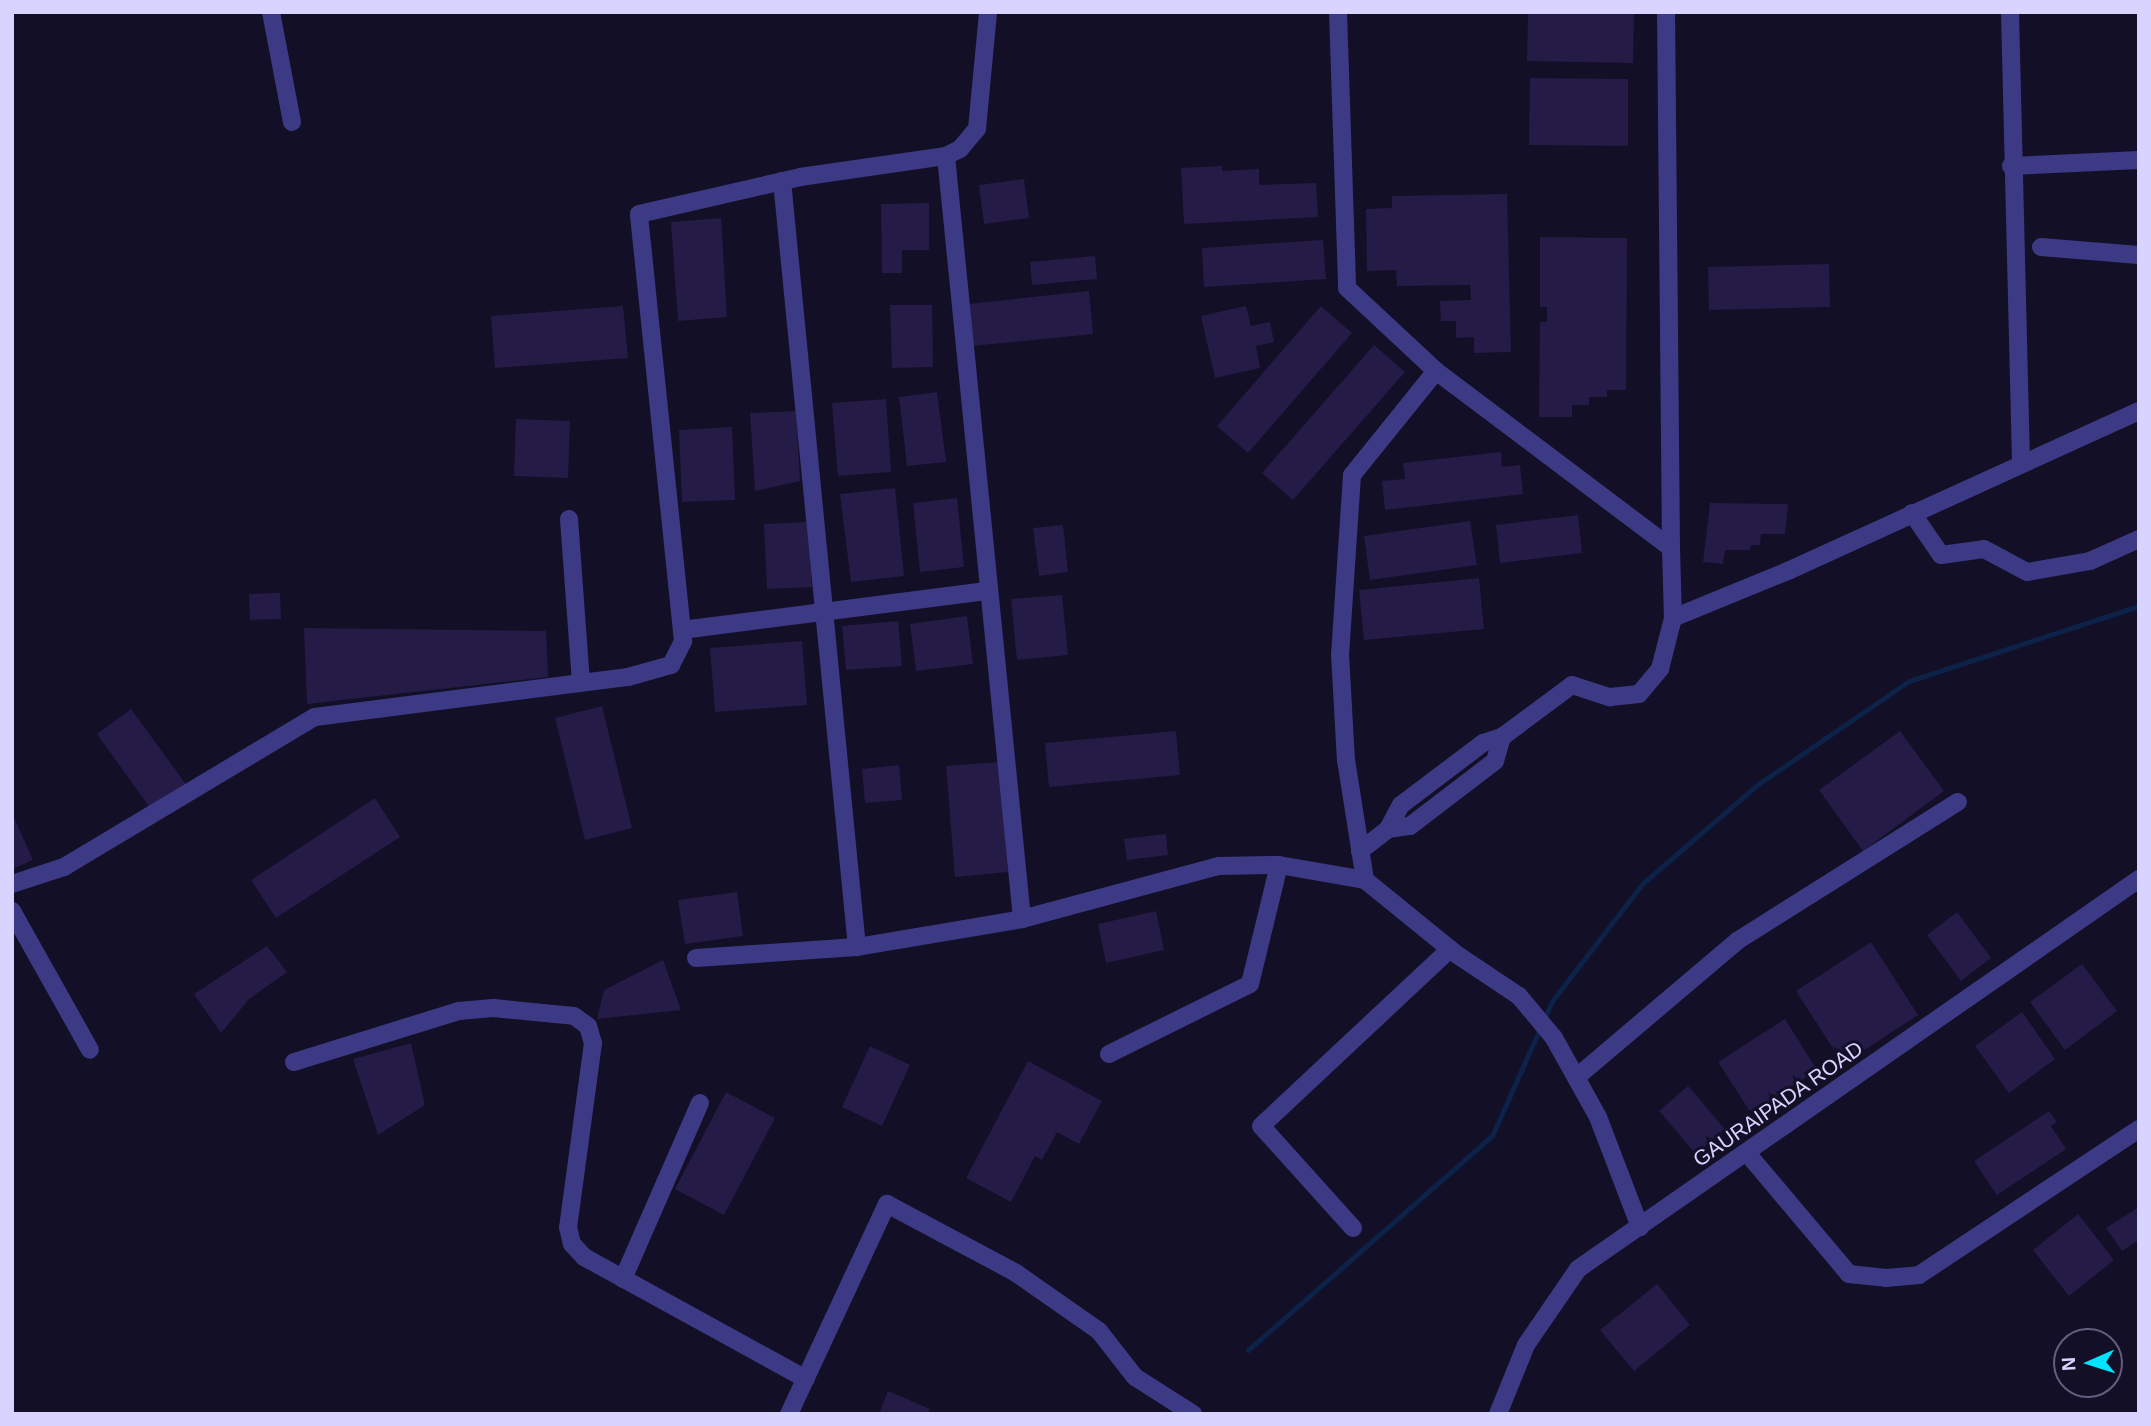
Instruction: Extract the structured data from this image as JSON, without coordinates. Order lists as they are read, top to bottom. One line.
{"streets":{"street":["GAURAIPADA ROAD"]},"north":"left"}
